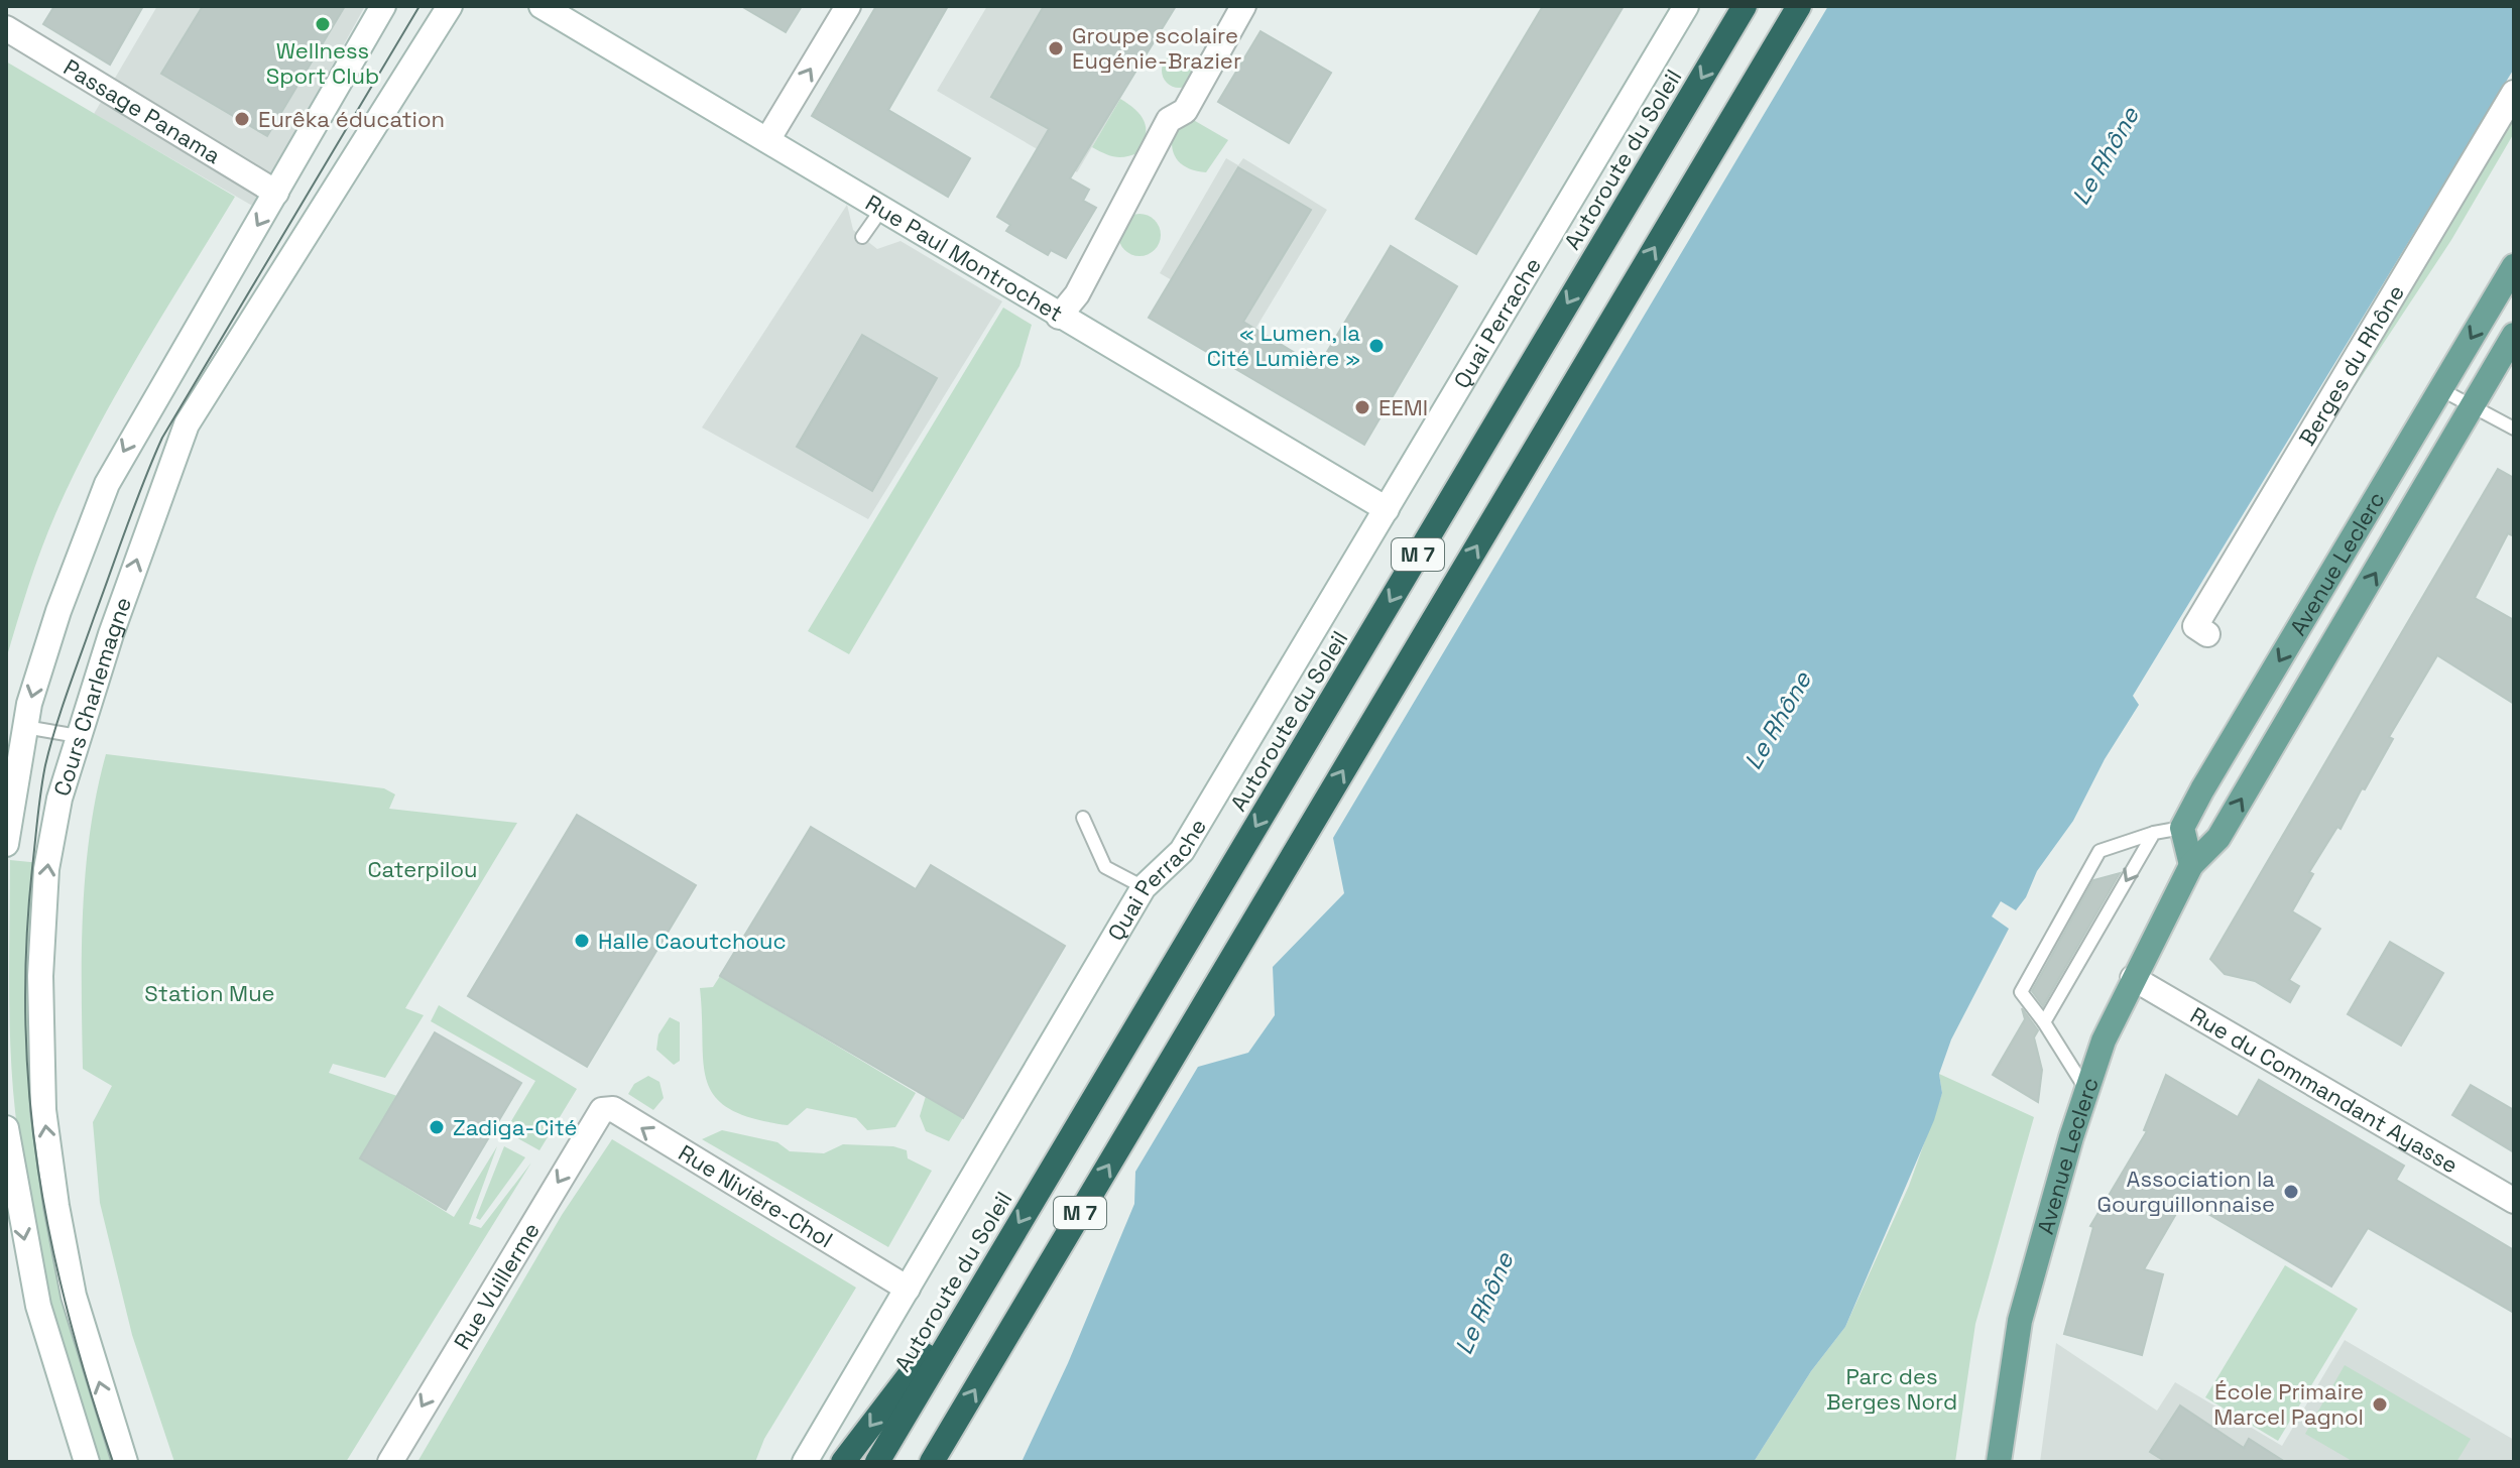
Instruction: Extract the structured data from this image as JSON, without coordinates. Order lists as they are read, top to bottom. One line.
{"streets":{"highway":["Autoroute du Soleil","M 7"],"main road":["Avenue Leclerc"],"street":["Passage Panama","Rue Paul Montrochet","Quai Perrache","Berges du Rhône","Cours Charlemagne","Rue du Commandant Ayasse","Rue Nivière-Chol","Rue Vuillerme"]},"crossings":[["Rue Paul Montrochet","Quai Perrache"],["Quai Perrache","Rue Nivière-Chol"],["Avenue Leclerc","Rue du Commandant Ayasse"],["Rue Nivière-Chol","Rue Vuillerme"]],"one_way":["Rue Nivière-Chol","Rue Vuillerme"],"water":["Le Rhône"],"parks":["Caterpilou","Station Mue","Parc des Berges Nord"],"places":["Wellness Sport Club","Groupe scolaire Eugénie-Brazier","Eurêka éducation","« Lumen, la Cité Lumière »","EEMI","Halle Caoutchouc","Zadiga-Cité","Association la Gourguillonnaise","École Primaire Marcel Pagnol"]}
